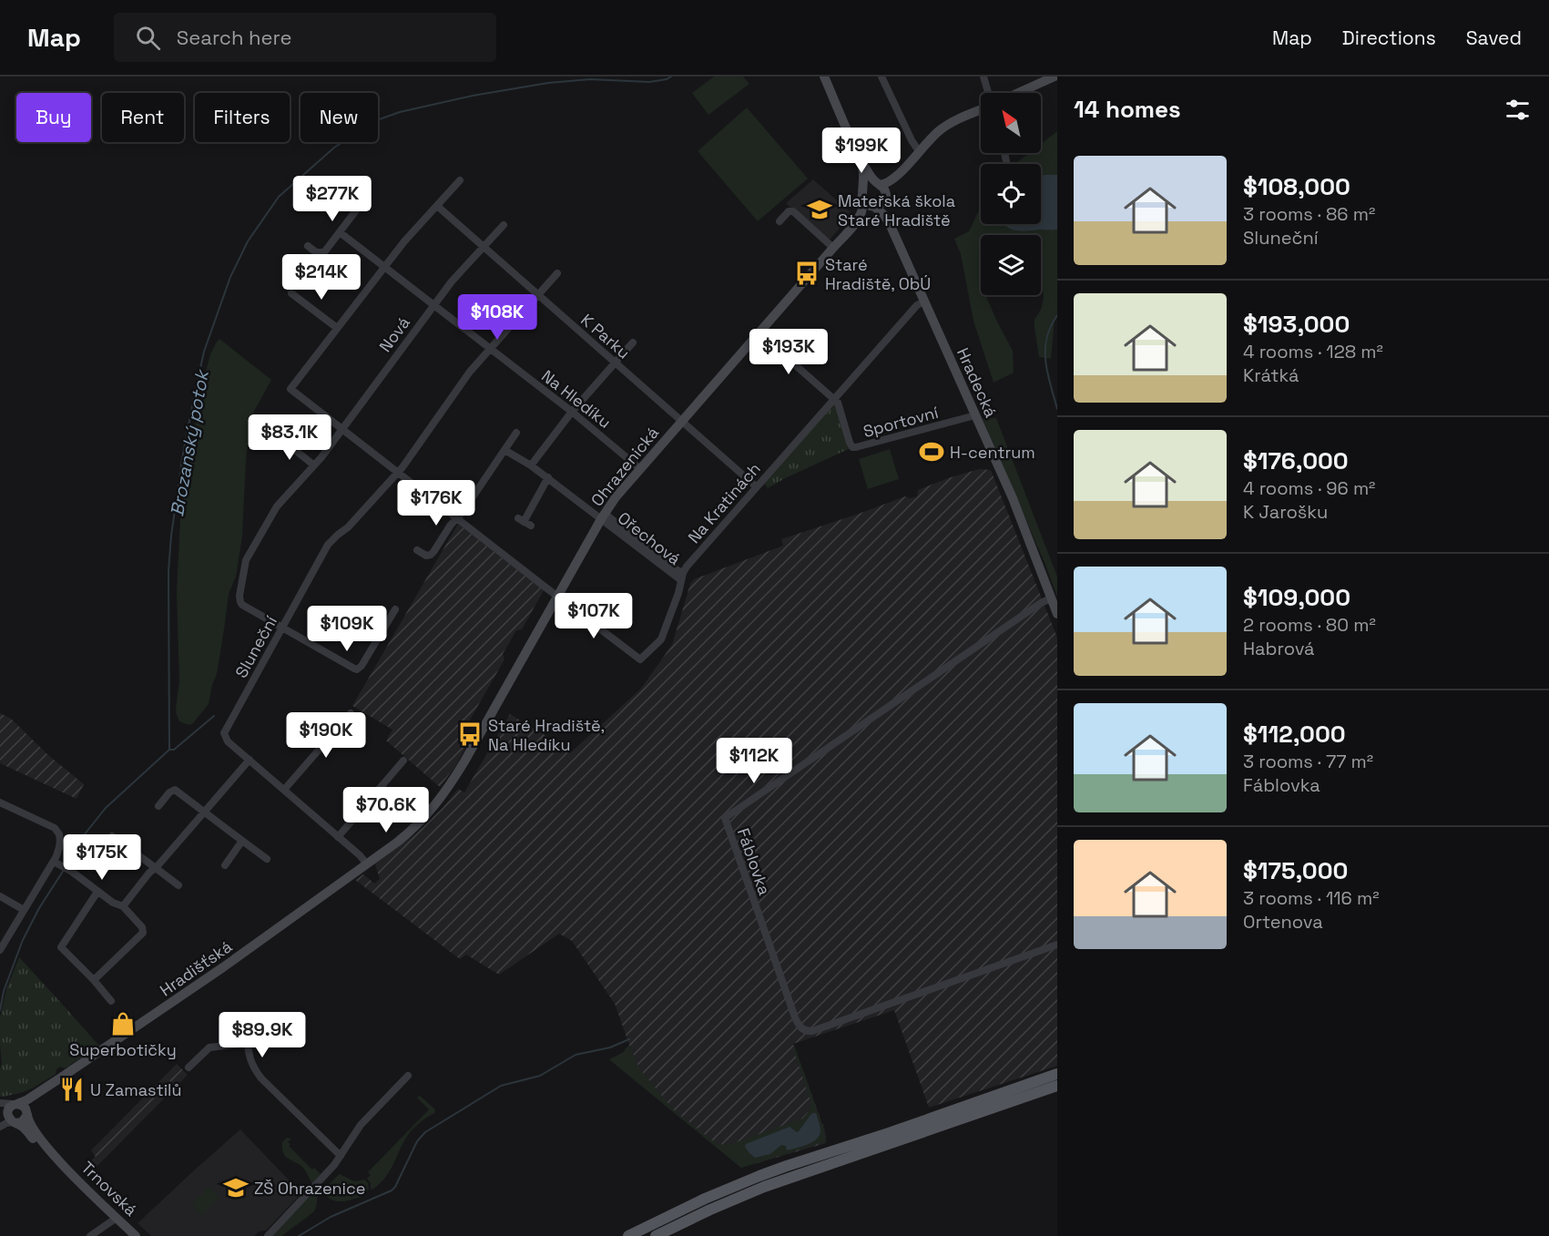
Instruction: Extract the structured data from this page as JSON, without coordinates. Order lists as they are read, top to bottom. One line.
{"streets":{"street":["Nová","K Parku","Hradecká","Na Hledíku","Sportovní","Ohrazenická","Na Kratinách","Ořechová","Sluneční","Fáblovka","Hradišťská","Trnovská"]},"crossings":[["Nová","K Parku"],["Nová","Na Hledíku"],["Nová","Na Kratinách"],["Nová","Sluneční"],["K Parku","Ohrazenická"],["K Parku","Na Kratinách"],["K Parku","Sluneční"],["Hradecká","Sportovní"],["Hradecká","Ohrazenická"],["Hradecká","Na Kratinách"],["Hradecká","Fáblovka"],["Na Hledíku","Ohrazenická"],["Na Hledíku","Sluneční"],["Sportovní","Na Kratinách"],["Ohrazenická","Na Kratinách"],["Ohrazenická","Ořechová"],["Ohrazenická","Sluneční"],["Ohrazenická","Hradišťská"],["Na Kratinách","Ořechová"],["Na Kratinách","Sluneční"],["Sluneční","Hradišťská"],["Hradišťská","Trnovská"]],"water":["Brozanský potok"],"places":{"school or university":["Mateřská škola Staré Hradiště","ZŠ Ohrazenice"],"bus stop":["Staré Hradiště, ObÚ","Staré Hradiště, Na Hledíku"],"sports":["H-centrum"],"shop":["Superbotičky"],"restaurant":["U Zamastilů"]},"north":"top left","page":{"header":"Map","search":"Search here","nav":["Map","Directions","Saved"],"heading":"14 homes","chip":["Buy","Rent","Filters","New"],"price":["$199K","$277K","$214K","$108K","$193K","$83.1K","$176K","$107K","$109K","$190K","$112K","$70.6K","$175K","$89.9K"],"list":[{"name":"$108,000","note":"3 rooms · 86 m² · Sluneční"},{"name":"$193,000","note":"4 rooms · 128 m² · Krátká"},{"name":"$176,000","note":"4 rooms · 96 m² · K Jarošku"},{"name":"$109,000","note":"2 rooms · 80 m² · Habrová"},{"name":"$112,000","note":"3 rooms · 77 m² · Fáblovka"},{"name":"$175,000","note":"3 rooms · 116 m² · Ortenova"}]}}
